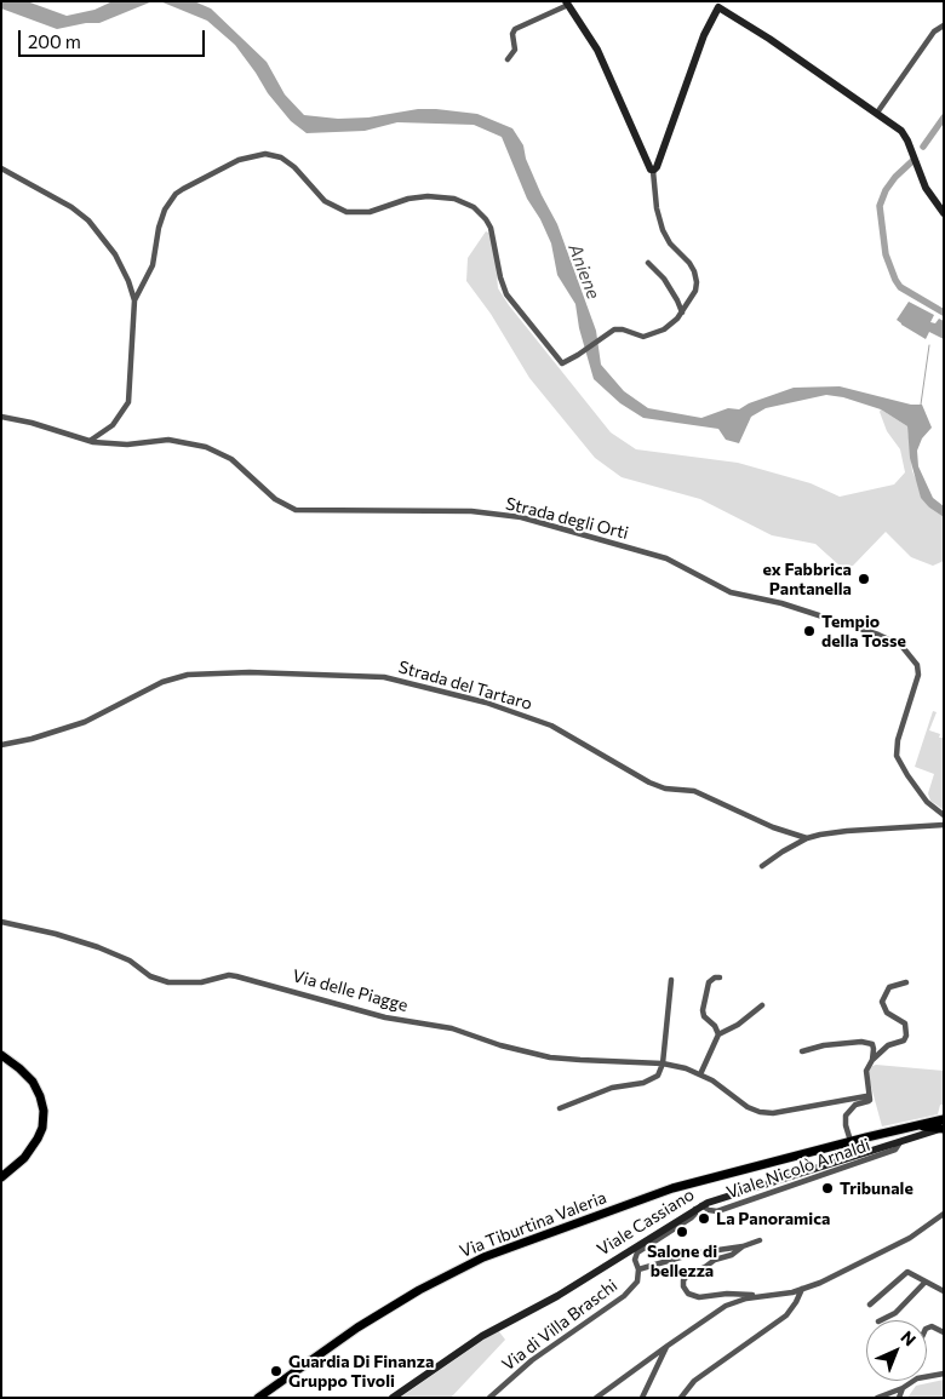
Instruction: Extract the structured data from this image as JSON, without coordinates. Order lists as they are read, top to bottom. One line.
{"streets":{"main road":["Via Tiburtina Valeria"],"street":["Strada degli Orti","Strada del Tartaro","Via delle Piagge","Viale Cassiano","Via di Villa Braschi"]},"crossings":[["Viale Cassiano","Via Tiburtina Valeria"],["Viale Cassiano","Via di Villa Braschi"]],"water":["Aniene"],"places":["ex Fabbrica Pantanella","Tempio della Tosse","Tribunale","La Panoramica","Salone di bellezza","Guardia Di Finanza Gruppo Tivoli"],"scale_bar":"200 m","north":"top right"}
